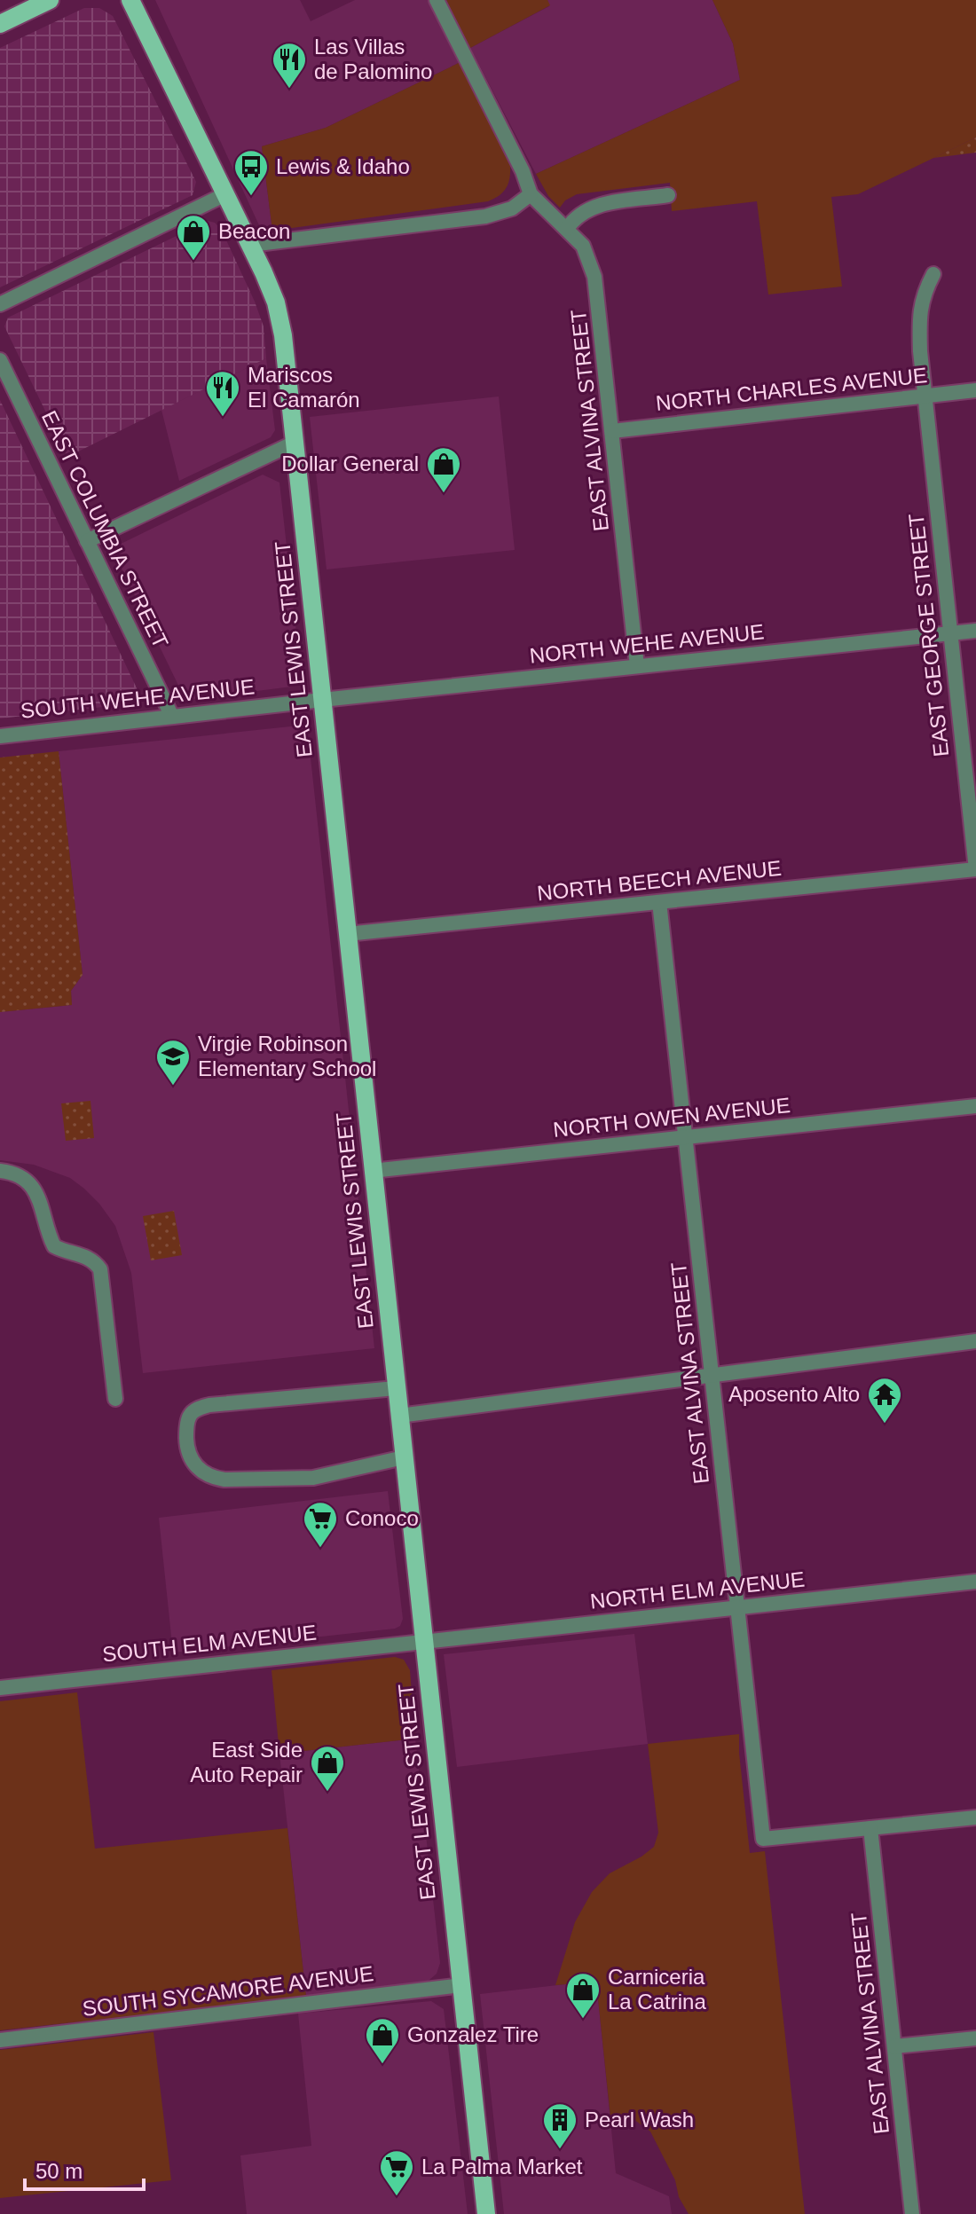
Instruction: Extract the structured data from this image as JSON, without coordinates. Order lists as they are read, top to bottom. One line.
{"streets":{"main road":["EAST LEWIS STREET"],"street":["NORTH CHARLES AVENUE","EAST ALVINA STREET","EAST COLUMBIA STREET","EAST GEORGE STREET","NORTH WEHE AVENUE","SOUTH WEHE AVENUE","NORTH BEECH AVENUE","NORTH OWEN AVENUE","NORTH ELM AVENUE","SOUTH ELM AVENUE","SOUTH SYCAMORE AVENUE"]},"crossings":[["NORTH CHARLES AVENUE","EAST ALVINA STREET"],["NORTH CHARLES AVENUE","EAST GEORGE STREET"],["EAST ALVINA STREET","NORTH WEHE AVENUE"],["EAST ALVINA STREET","NORTH BEECH AVENUE"],["EAST ALVINA STREET","NORTH OWEN AVENUE"],["EAST ALVINA STREET","NORTH ELM AVENUE"],["EAST COLUMBIA STREET","SOUTH WEHE AVENUE"],["EAST GEORGE STREET","NORTH WEHE AVENUE"],["EAST GEORGE STREET","NORTH BEECH AVENUE"],["NORTH WEHE AVENUE","EAST LEWIS STREET"],["NORTH WEHE AVENUE","SOUTH WEHE AVENUE"],["EAST LEWIS STREET","SOUTH WEHE AVENUE"],["EAST LEWIS STREET","NORTH BEECH AVENUE"],["EAST LEWIS STREET","NORTH OWEN AVENUE"],["EAST LEWIS STREET","NORTH ELM AVENUE"],["EAST LEWIS STREET","SOUTH ELM AVENUE"],["EAST LEWIS STREET","SOUTH SYCAMORE AVENUE"],["NORTH ELM AVENUE","SOUTH ELM AVENUE"]],"places":{"restaurant":["Las Villas de Palomino","Mariscos El Camarón"],"bus stop":["Lewis & Idaho"],"shop":["Beacon","Dollar General","East Side Auto Repair","Carniceria La Catrina","Gonzalez Tire"],"school or university":["Virgie Robinson Elementary School"],"temple":["Aposento Alto"],"supermarket":["Conoco","La Palma Market"],"building":["Pearl Wash"]},"scale_bar":"50 m"}
